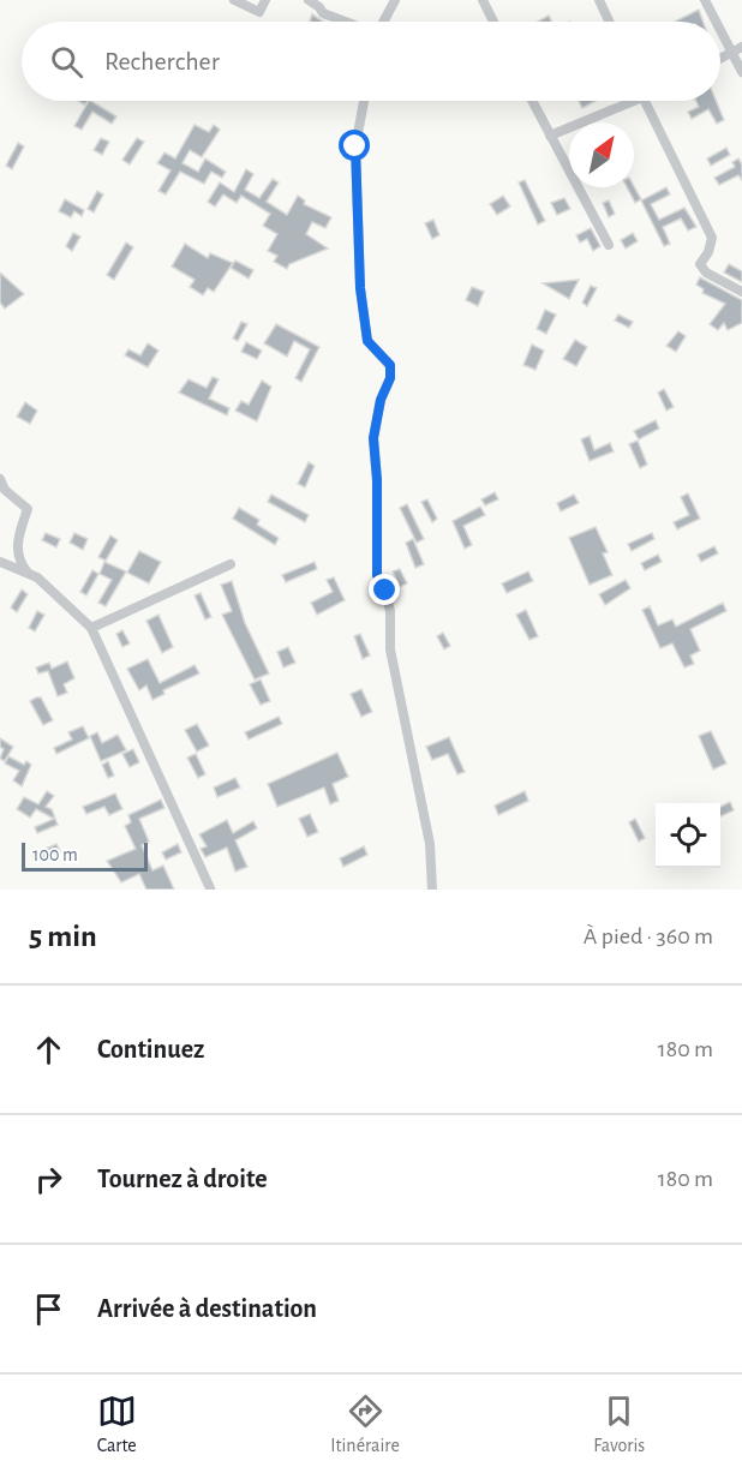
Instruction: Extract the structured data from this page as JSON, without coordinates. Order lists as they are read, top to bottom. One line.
{"scale_bar":"100 m","north":"top right","page":{"search":"Rechercher","scale":"100 m","heading":["5 min","À pied · 360 m"],"list":[["Continuez","180 m"],["Tournez à droite","180 m"],"Arrivée à destination"],"nav":["Carte","Itinéraire","Favoris"]}}
